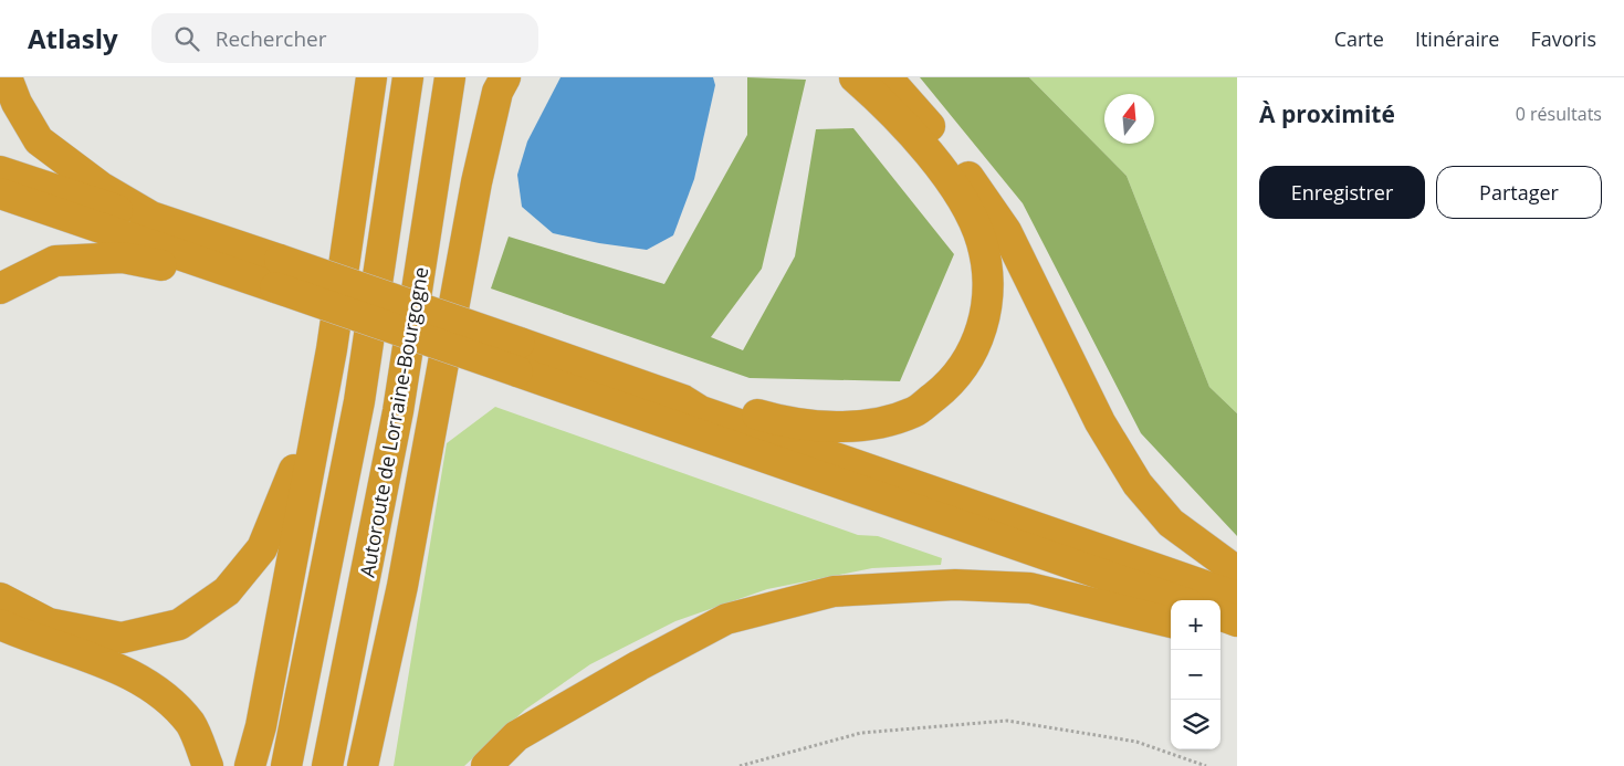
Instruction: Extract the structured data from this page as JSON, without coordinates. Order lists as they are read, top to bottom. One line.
{"streets":{"highway":["Autoroute de Lorraine-Bourgogne"]},"north":"top","page":{"header":"Atlasly","search":"Rechercher","nav":["Carte","Itinéraire","Favoris"],"heading":["À proximité","0 résultats"],"buttons":["Enregistrer","Partager"],"map_buttons":["+","−"]}}
